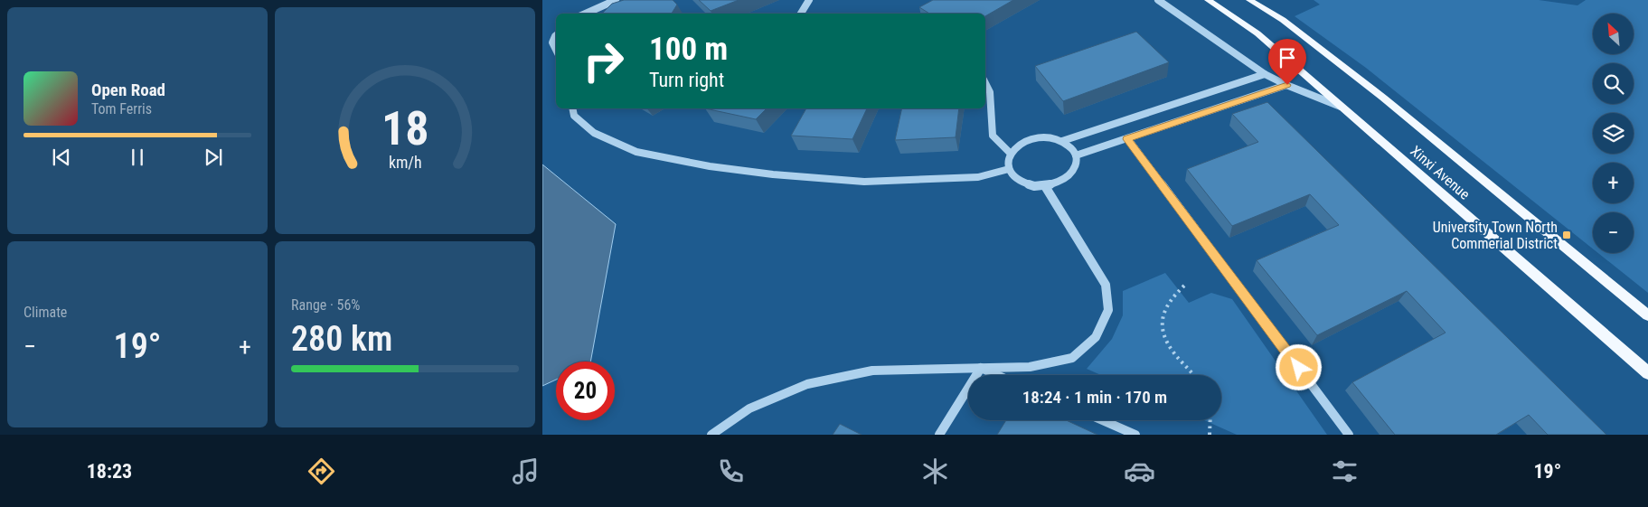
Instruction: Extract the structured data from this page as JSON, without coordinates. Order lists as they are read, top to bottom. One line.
{"streets":{"main road":["Xinxi Avenue"]},"places":{"transit":["University Town North Commerial District"]},"north":"top left","page":{"map_buttons":["+","−"],"turn":["100 m","Turn right"],"song":["Open Road","Tom Ferris"],"tile":["Climate",["Range · 56%","280 km"]],"heat":["−","19°","+"],"limit":"20","trip":"18:24 · 1 min · 170 m","tabs":["18:23","19°"],"gauge":["18","km/h"]}}
